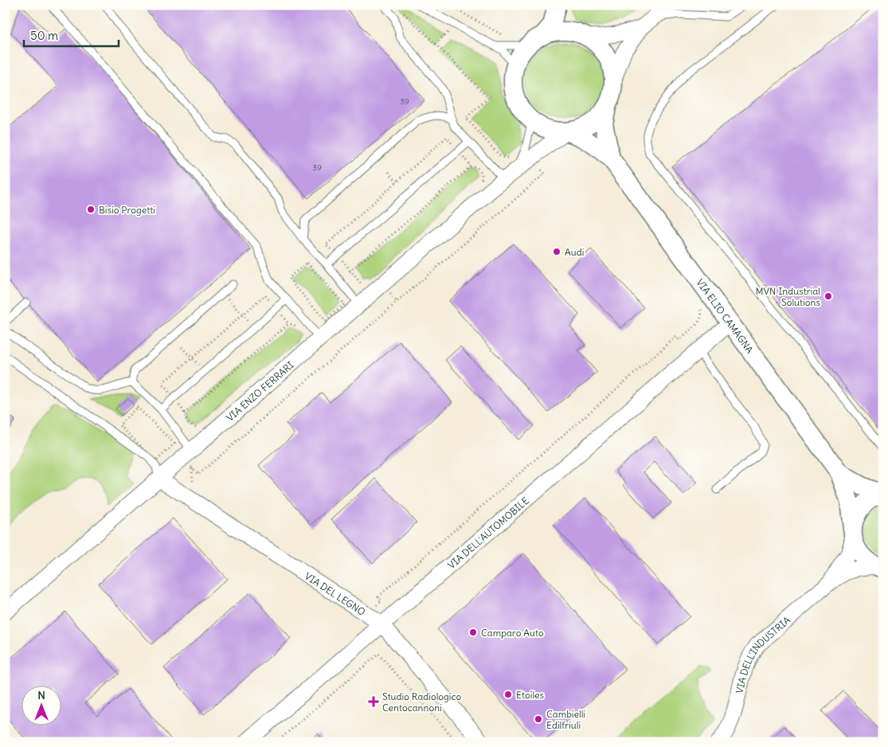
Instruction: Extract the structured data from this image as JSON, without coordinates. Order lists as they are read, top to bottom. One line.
{"streets":{"street":["VIA ELIO CAMAGNA","VIA ENZO FERRARI","VIA DELL'AUTOMOBILE","VIA DEL LEGNO","VIA DELL'INDUSTRIA"]},"crossings":[["VIA ELIO CAMAGNA","VIA ENZO FERRARI"],["VIA ELIO CAMAGNA","VIA DELL'AUTOMOBILE"],["VIA ELIO CAMAGNA","VIA DELL'INDUSTRIA"],["VIA ENZO FERRARI","VIA DEL LEGNO"],["VIA DELL'AUTOMOBILE","VIA DEL LEGNO"]],"places":{"other":["Bisio Progetti","Audi","MVN Industrial Solutions","Camparo Auto","Etoiles","Cambielli Edilfriuli"],"health":["Studio Radiologico Centocannoni"]},"house_numbers":["39","39"],"scale_bar":"50 m","north":"top"}
